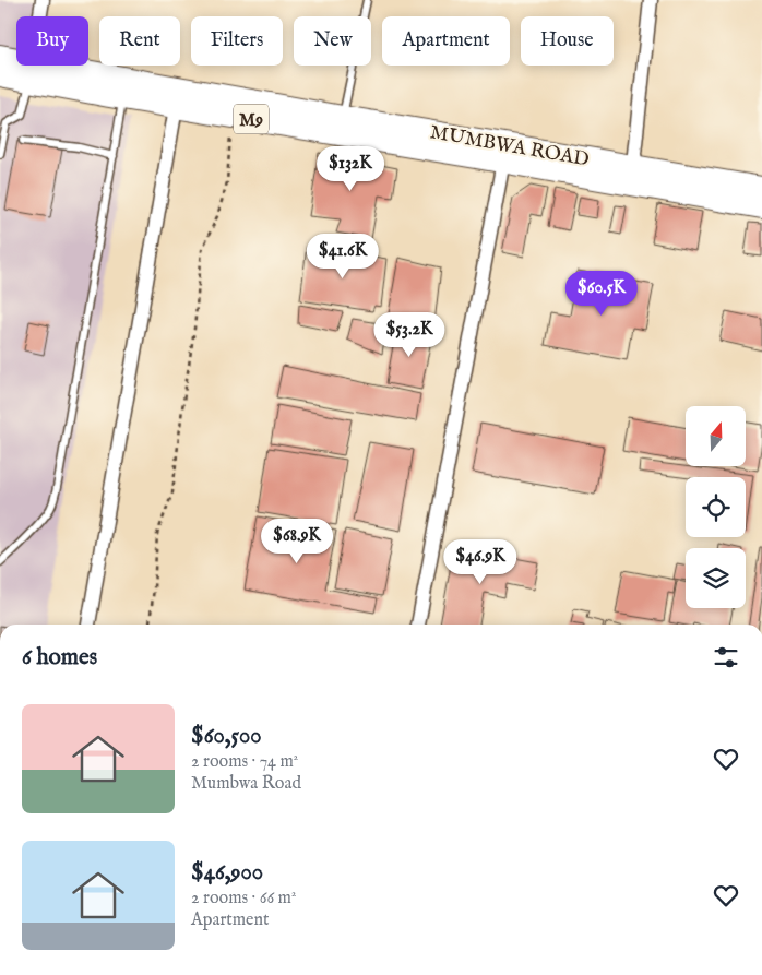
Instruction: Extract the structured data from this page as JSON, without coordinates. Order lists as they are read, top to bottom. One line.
{"streets":{"main road":["M9","MUMBWA ROAD"]},"north":"top","page":{"chip":["Buy","Rent","Filters","New","Apartment","House"],"price":["$132K","$41.6K","$60.5K","$53.2K","$68.9K","$46.9K"],"heading":"6 homes","list":[{"name":"$60,500","note":"2 rooms · 74 m² · Mumbwa Road"},{"name":"$46,900","note":"2 rooms · 66 m² · Apartment"}]}}
